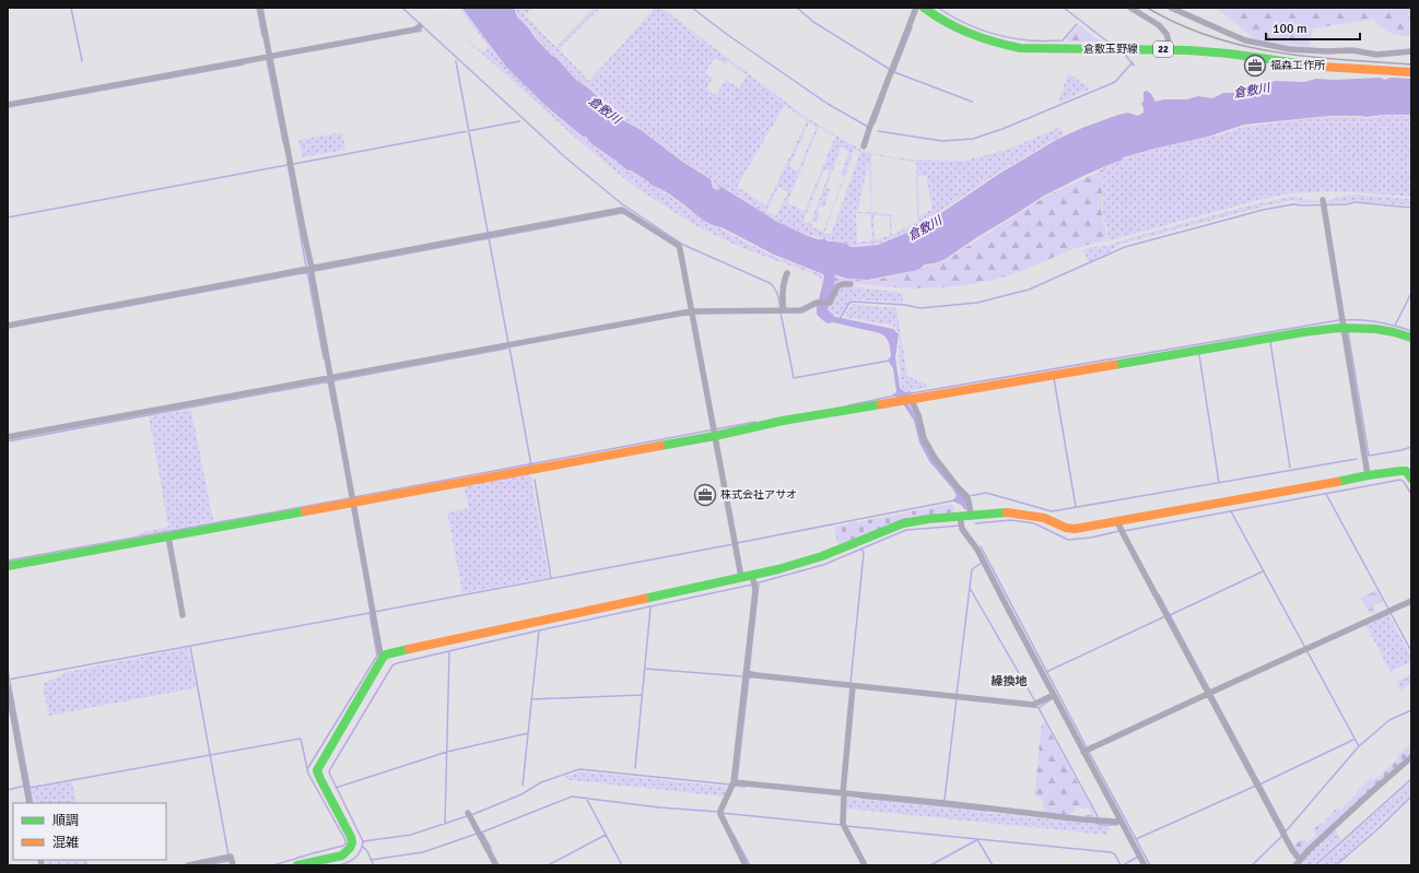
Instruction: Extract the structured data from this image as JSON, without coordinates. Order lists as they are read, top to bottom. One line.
{"streets":{"street":["倉敷玉野線","22"]},"districts":["繰換地"],"water":["倉敷川"],"places":{"office":["福森工作所","株式会社アサオ"]},"legend":["順調","混雑"],"scale_bar":"100 m"}
